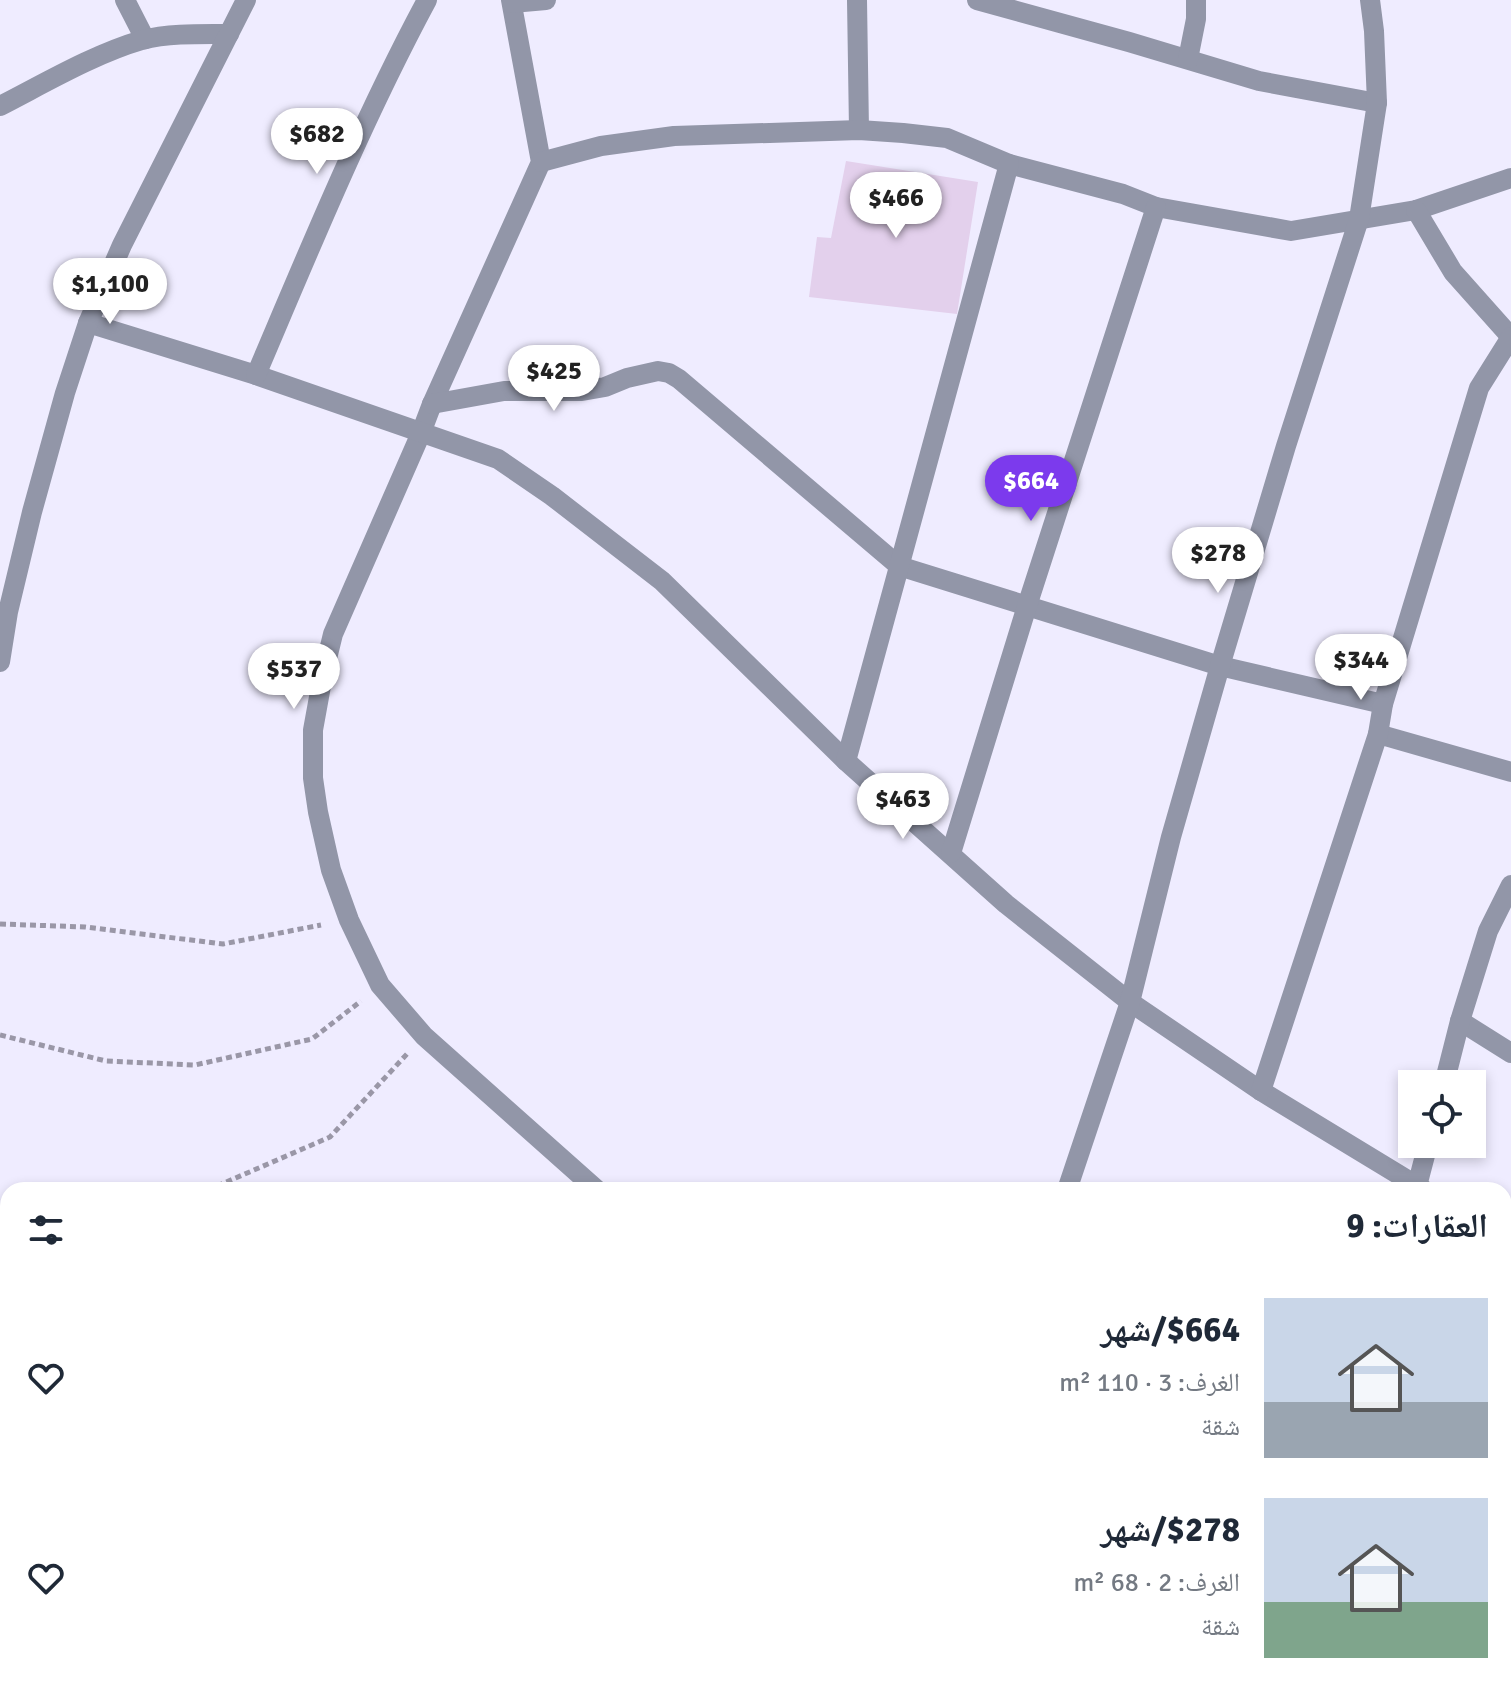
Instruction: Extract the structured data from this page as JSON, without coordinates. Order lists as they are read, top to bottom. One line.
{"page":{"price":["$682","$466","$1,100","$425","$664","$278","$344","$537","$463"],"heading":"العقارات: 9","list":[{"name":"$664/شهر","note":"الغرف: 3 · 110 m² · شقة"},{"name":"$278/شهر","note":"الغرف: 2 · 68 m² · شقة"}]}}
